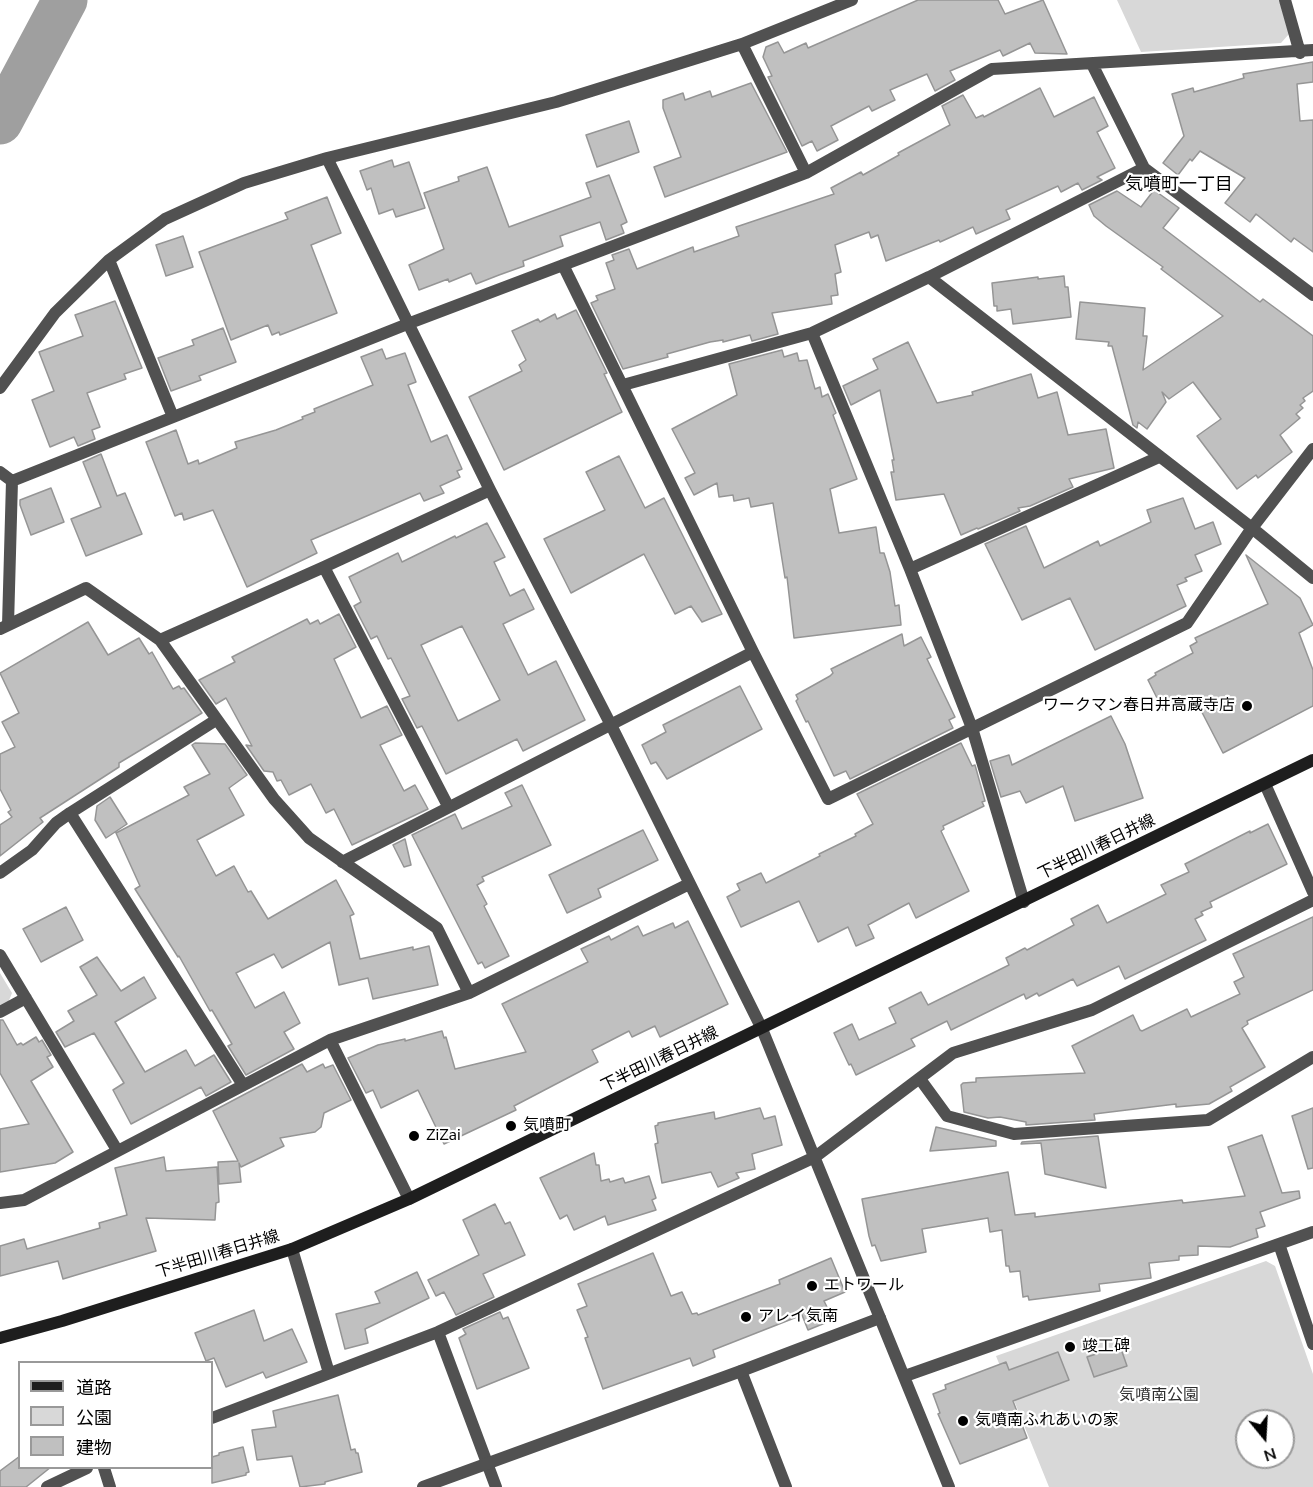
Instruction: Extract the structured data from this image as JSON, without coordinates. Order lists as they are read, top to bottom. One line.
{"streets":{"main road":["下半田川春日井線"]},"districts":["気噴町一丁目"],"parks":["気噴南公園"],"places":["ワークマン春日井高蔵寺店","気噴町","ZiZai","エトワール","アレイ気南","竣工碑","気噴南ふれあいの家"],"legend":["道路","公園","建物"],"north":"bottom"}
